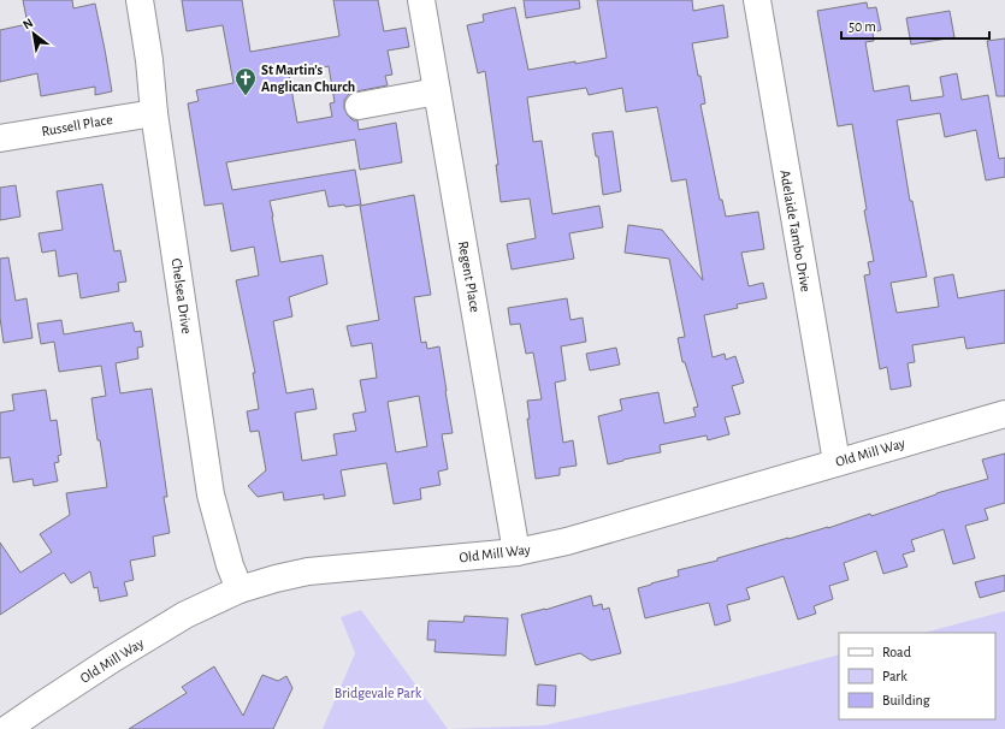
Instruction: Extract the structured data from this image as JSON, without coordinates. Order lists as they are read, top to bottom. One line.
{"streets":{"street":["Russell Place","Adelaide Tambo Drive","Regent Place","Chelsea Drive","Old Mill Way"]},"crossings":[["Russell Place","Chelsea Drive"],["Adelaide Tambo Drive","Old Mill Way"],["Regent Place","Old Mill Way"],["Chelsea Drive","Old Mill Way"]],"parks":["Bridgevale Park"],"places":{"church":["St Martin's Anglican Church"]},"legend":["Road","Park","Building"],"scale_bar":"50 m","north":"top left"}
